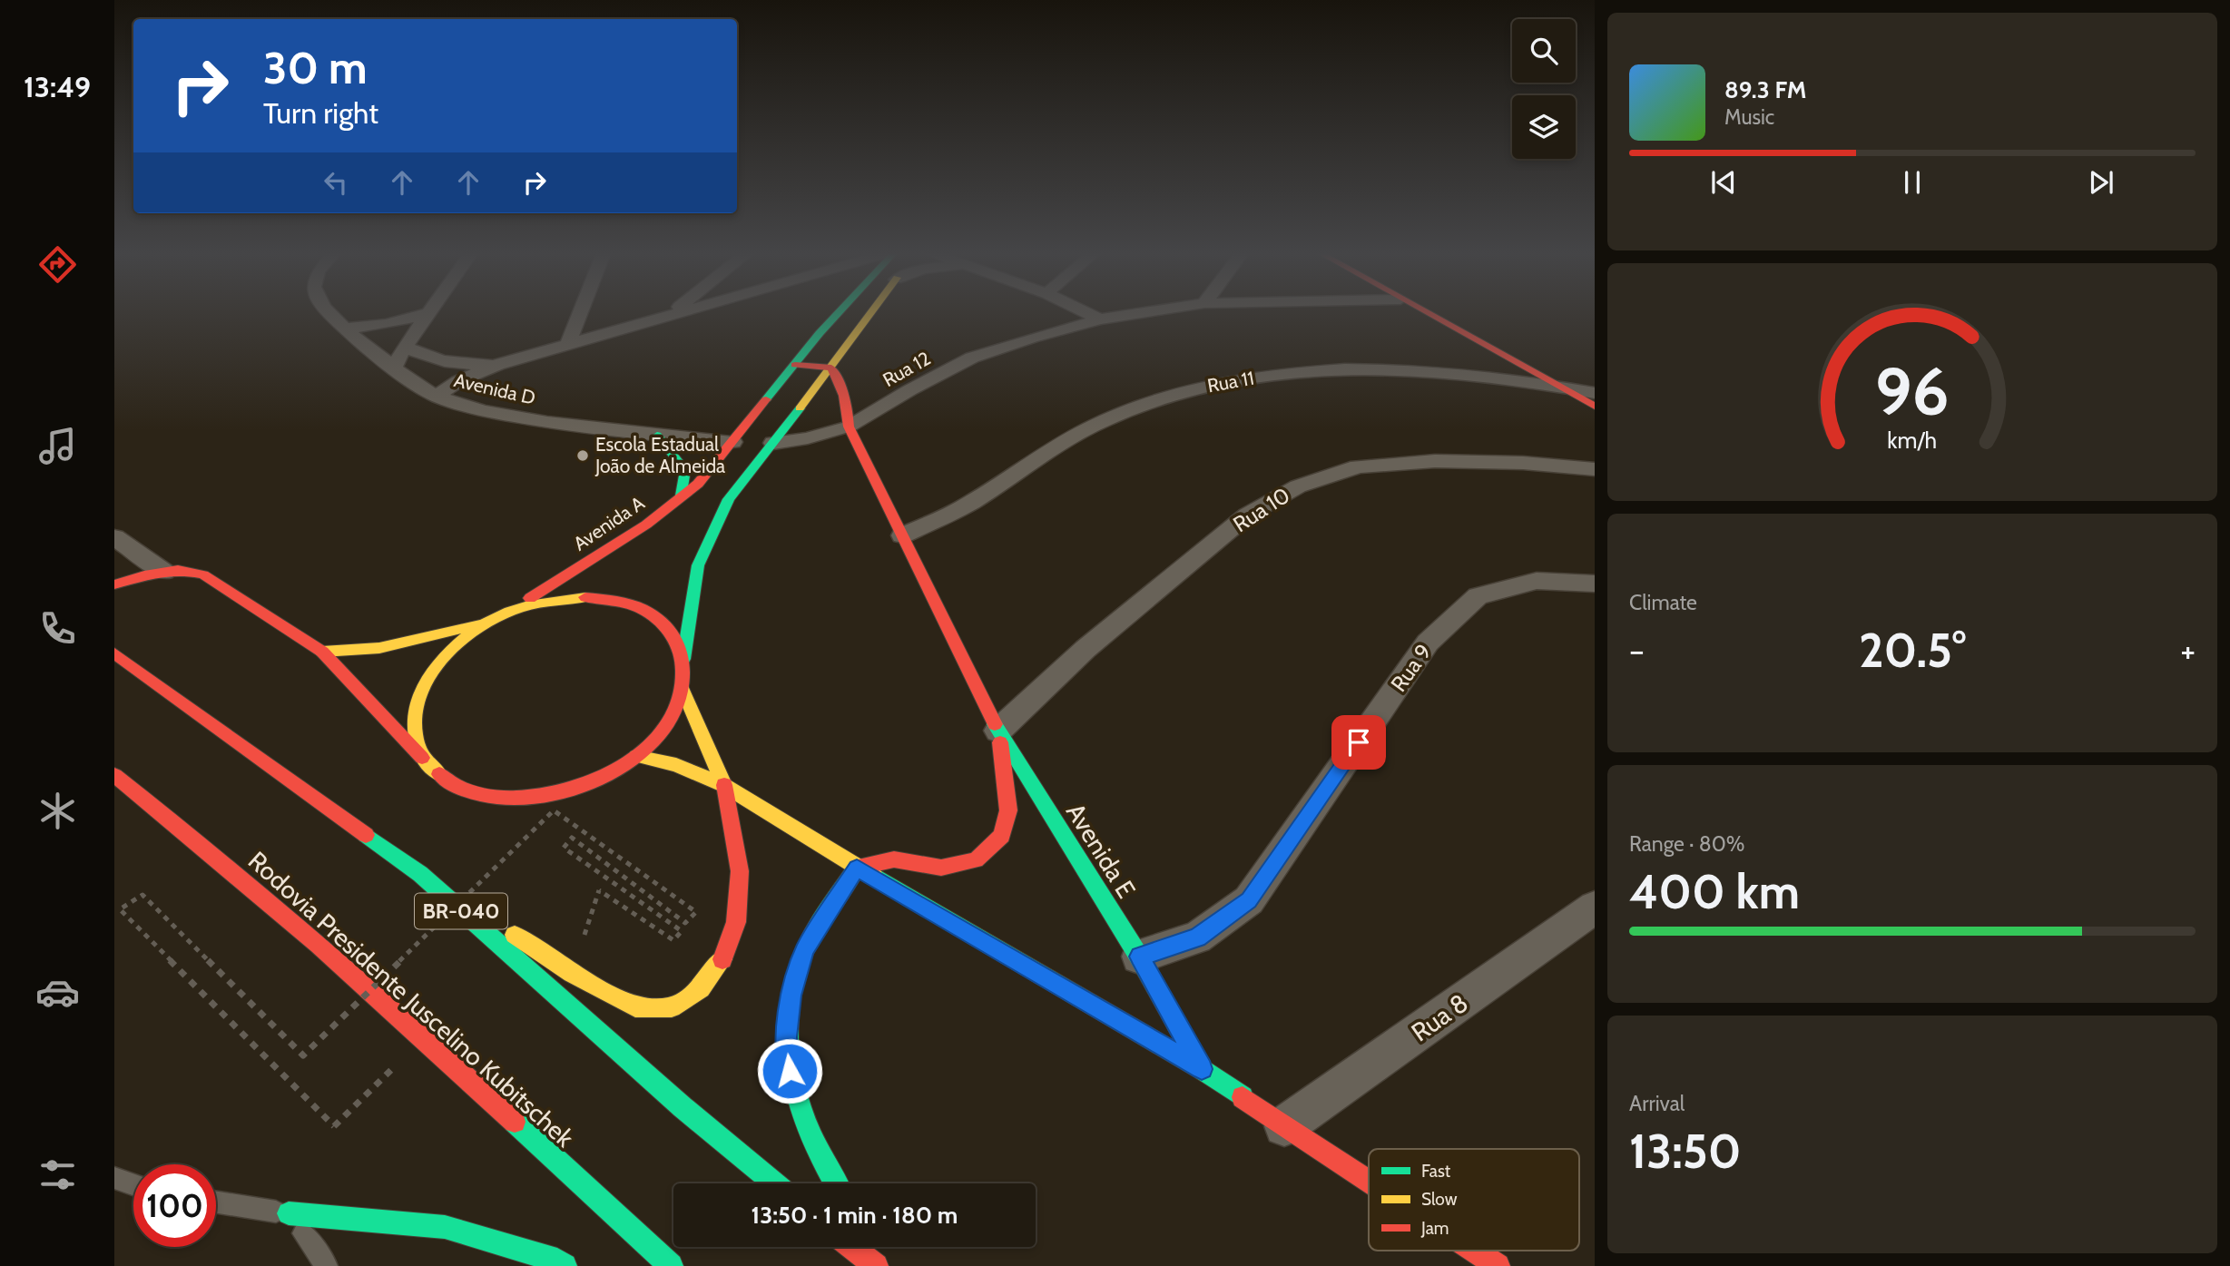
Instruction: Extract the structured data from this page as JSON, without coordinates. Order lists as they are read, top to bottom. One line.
{"streets":{"main road":["Avenida A","Avenida E","BR-040","Rodovia Presidente Juscelino Kubitschek"],"street":["Rua 12","Rua 11","Avenida D","Rua 10","Rua 9","Rua 8"]},"crossings":[["Rua 12","Avenida E"],["Rua 11","Avenida E"],["Avenida D","Avenida A"],["Rua 10","Avenida E"],["Rua 9","Avenida E"],["Avenida E","Rua 8"]],"places":["Escola Estadual João de Almeida"],"legend":["Fast","Slow","Jam"],"page":{"tabs":"13:49","turn":["30 m","Turn right"],"song":["89.3 FM","Music"],"tile":["Climate",["Range · 80%","400 km"],["Arrival","13:50"]],"heat":["−","20.5°","+"],"limit":"100","trip":"13:50 · 1 min · 180 m","gauge":["96","km/h"]}}
